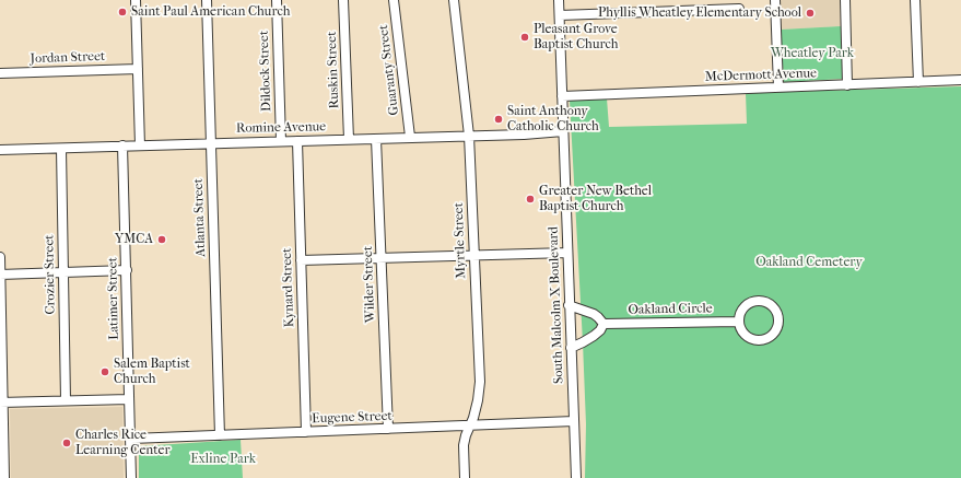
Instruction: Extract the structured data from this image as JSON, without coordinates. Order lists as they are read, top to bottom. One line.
{"streets":{"street":["Jordan Street","Ruskin Street","Guaranty Street","Dildock Street","McDermott Avenue","Romine Avenue","Atlanta Street","Myrtle Street","Crozier Street","Wilder Street","Kynard Street","Latimer Street","South Malcolm X Boulevard","Oakland Circle","Eugene Street"]},"crossings":[["Ruskin Street","Romine Avenue"],["Guaranty Street","Romine Avenue"],["Dildock Street","Romine Avenue"],["McDermott Avenue","South Malcolm X Boulevard"],["Romine Avenue","Atlanta Street"],["Romine Avenue","Myrtle Street"],["Romine Avenue","Crozier Street"],["Romine Avenue","Wilder Street"],["Romine Avenue","Kynard Street"],["Romine Avenue","Latimer Street"],["Romine Avenue","South Malcolm X Boulevard"],["Atlanta Street","Eugene Street"],["Myrtle Street","Eugene Street"],["Wilder Street","Eugene Street"],["Kynard Street","Eugene Street"],["Latimer Street","Eugene Street"],["South Malcolm X Boulevard","Eugene Street"]],"parks":["Wheatley Park","Oakland Cemetery","Exline Park"],"places":["Saint Paul American Church","Phyllis Wheatley Elementary School","Pleasant Grove Baptist Church","Saint Anthony Catholic Church","Greater New Bethel Baptist Church","YMCA","Salem Baptist Church","Charles Rice Learning Center"]}
